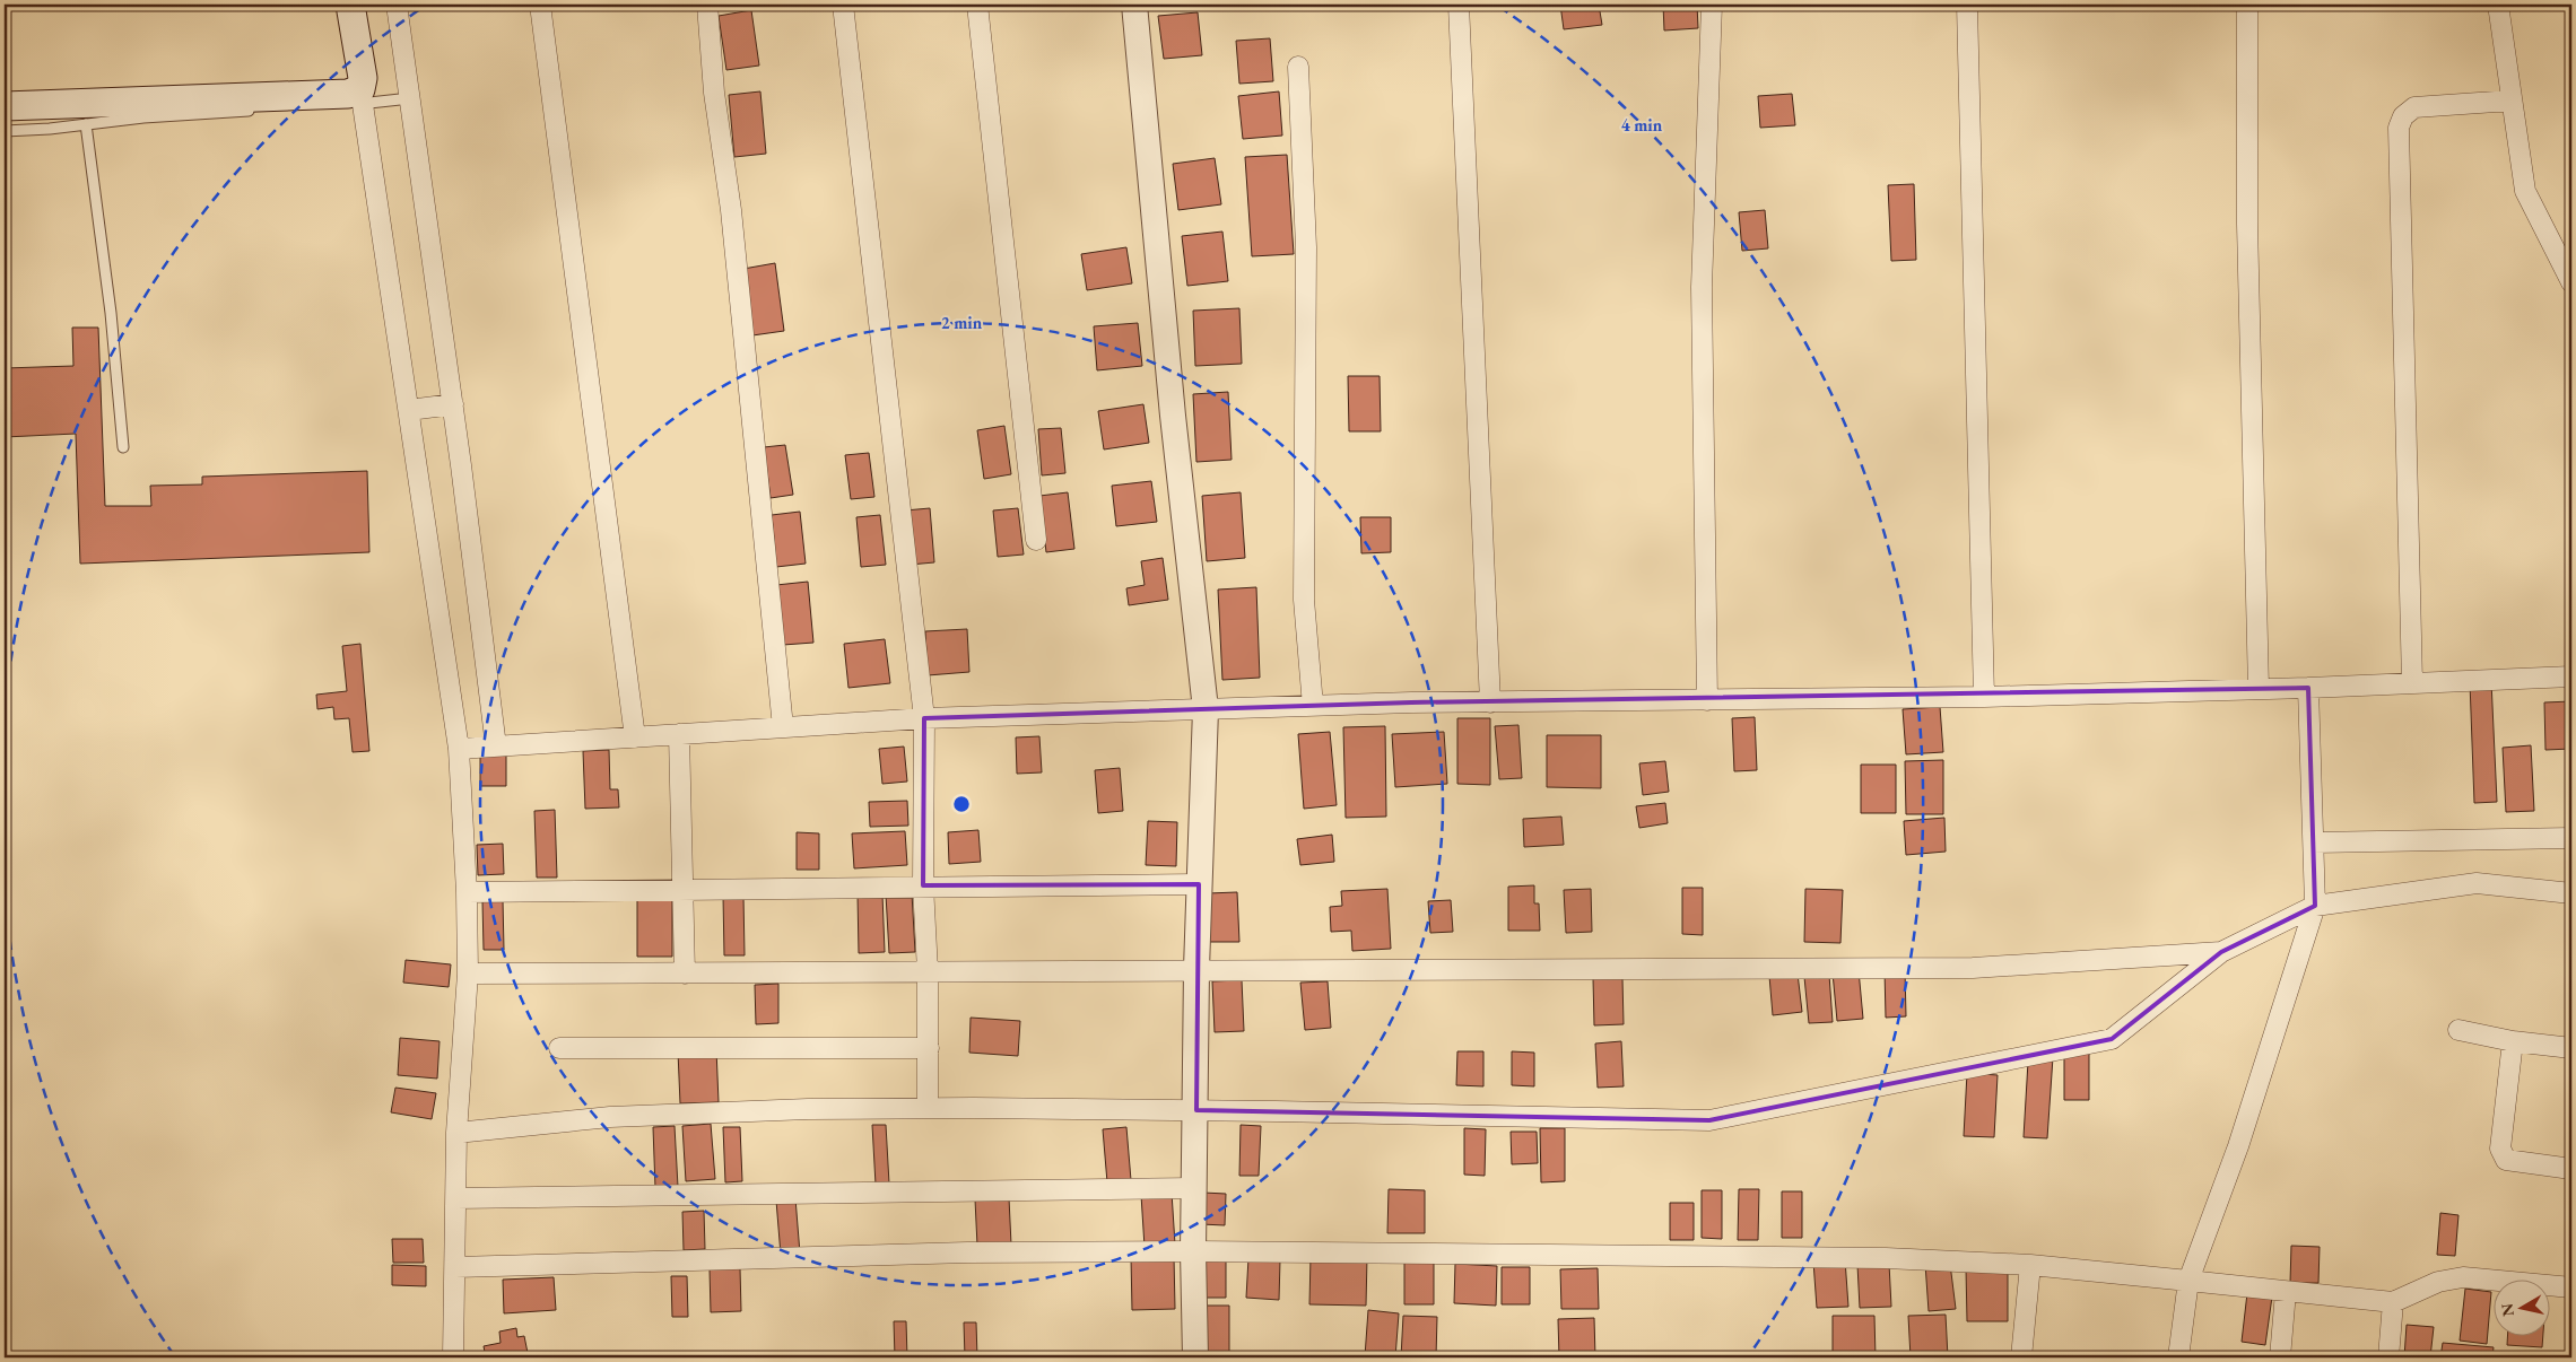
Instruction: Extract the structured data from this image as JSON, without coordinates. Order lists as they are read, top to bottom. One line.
{"north":"left","rings":["4 min","2 min"]}
